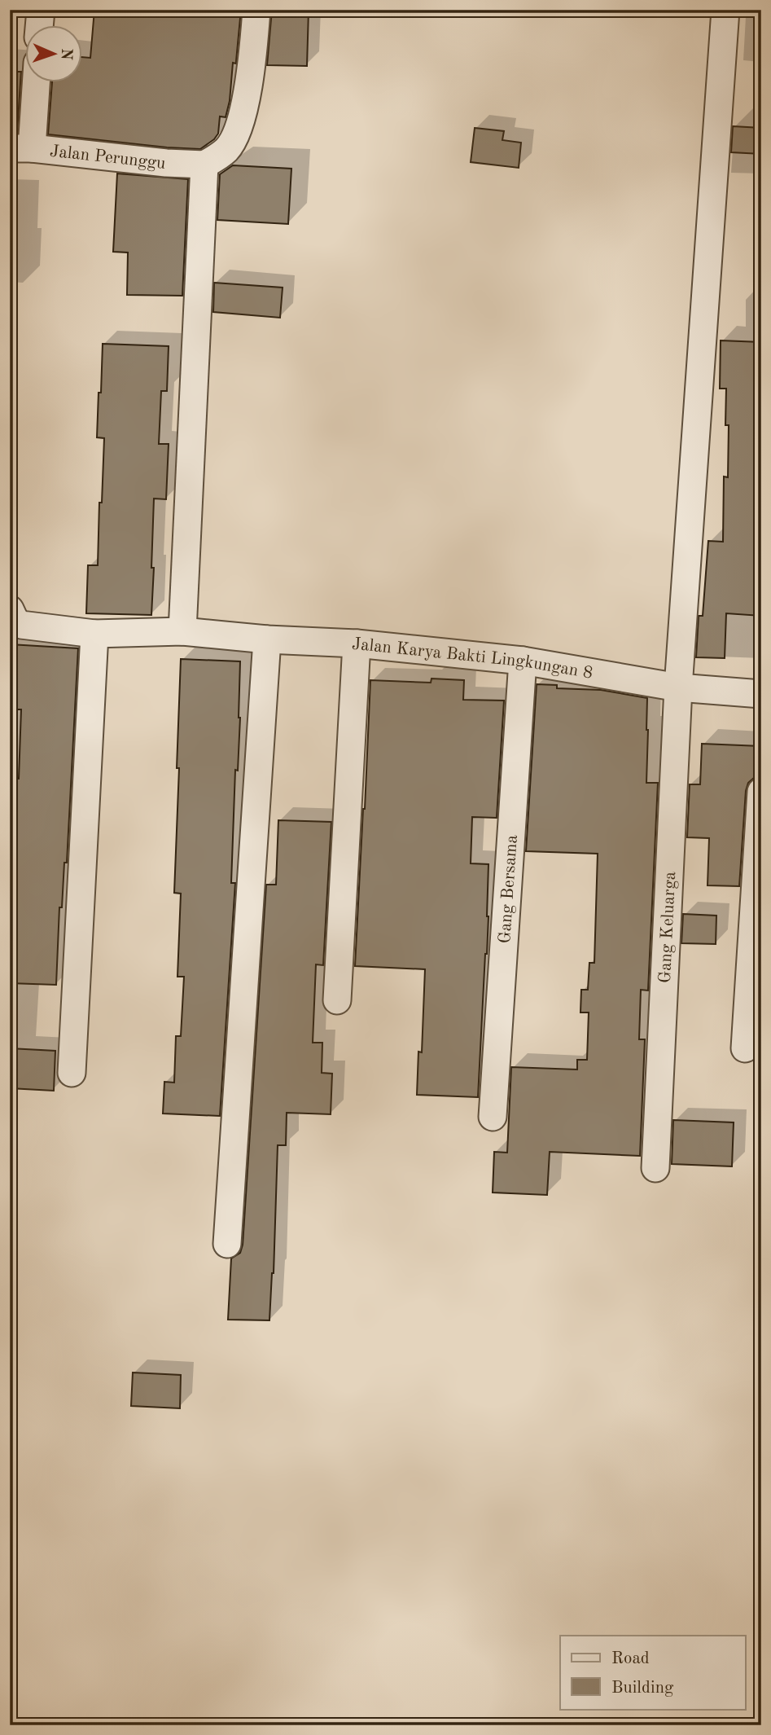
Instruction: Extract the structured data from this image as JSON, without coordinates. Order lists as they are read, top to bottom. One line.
{"streets":{"street":["Jalan Perunggu","Jalan Karya Bakti Lingkungan 8","Gang Bersama","Gang Keluarga"]},"crossings":[["Jalan Karya Bakti Lingkungan 8","Gang Bersama"],["Jalan Karya Bakti Lingkungan 8","Gang Keluarga"]],"legend":["Road","Building"],"north":"right"}
